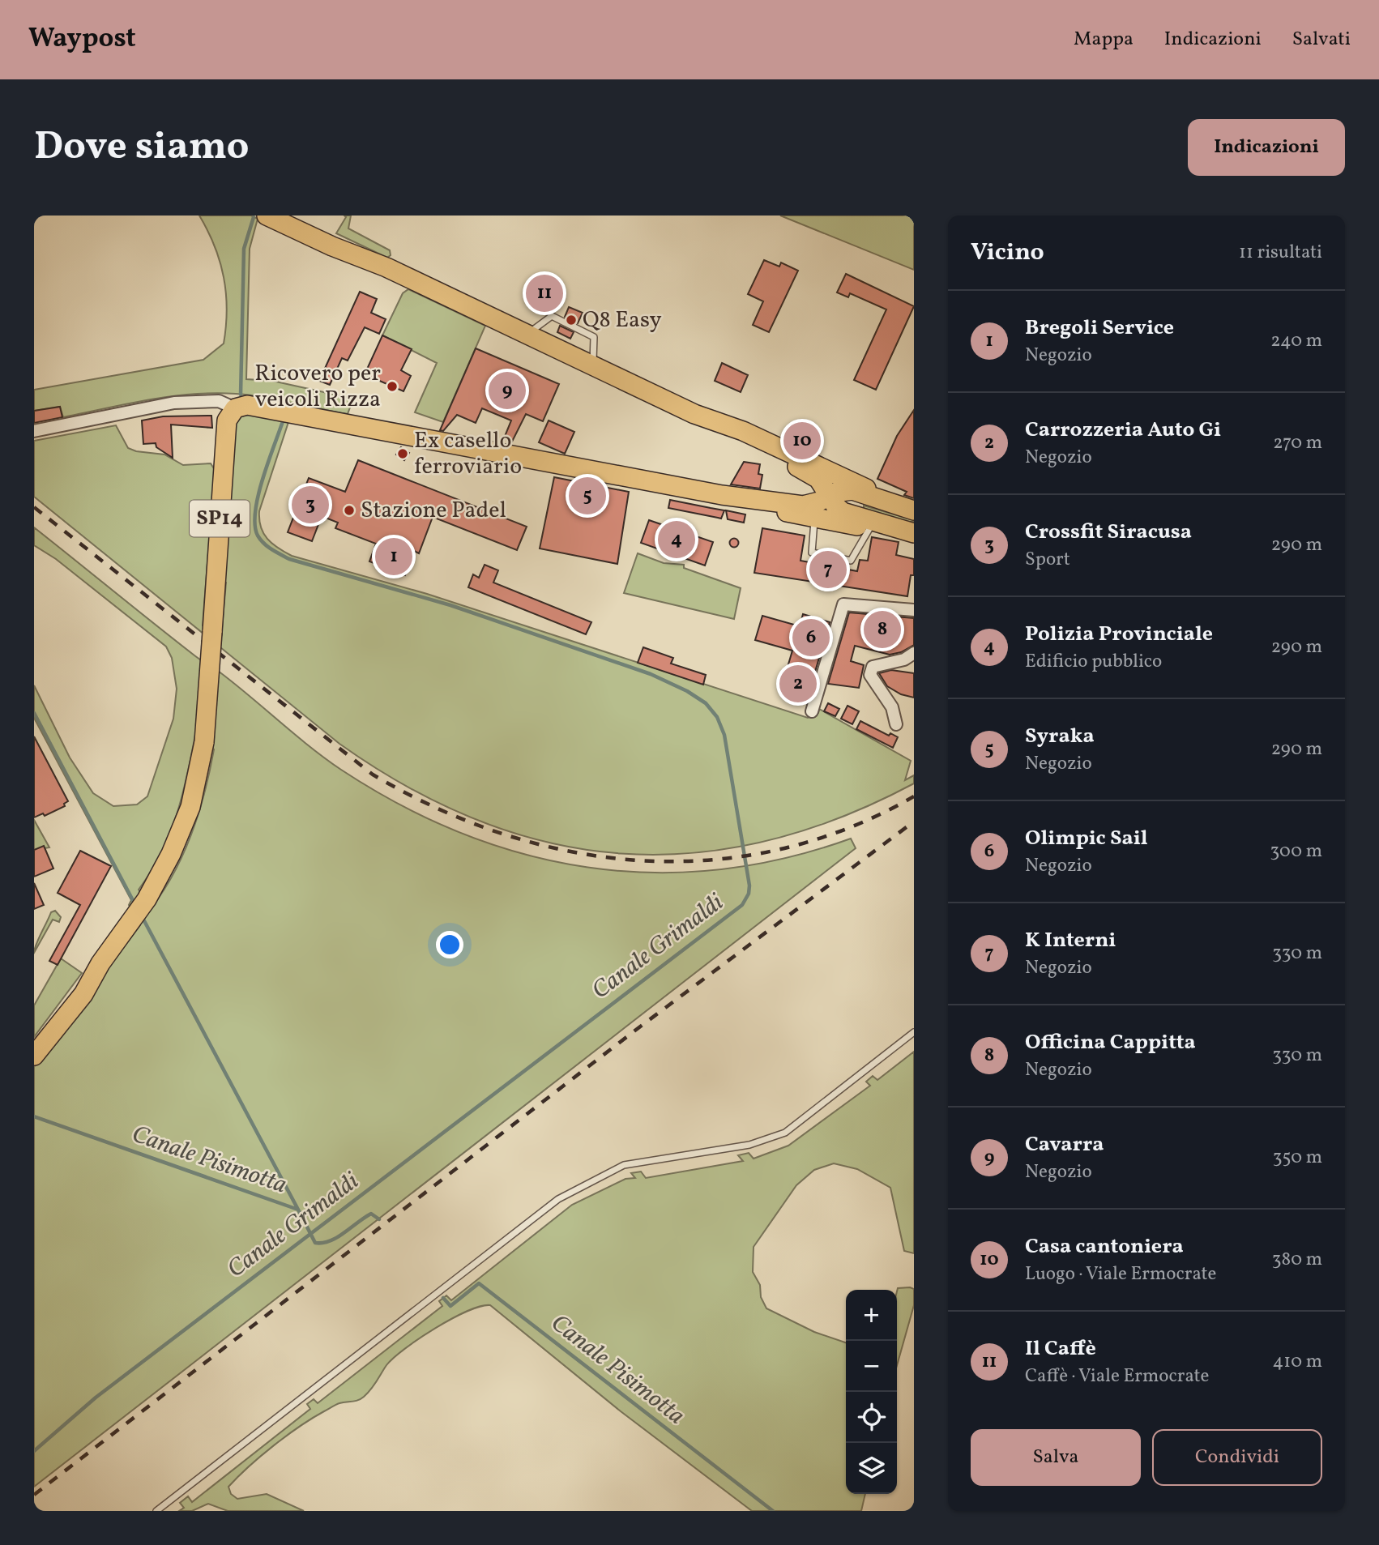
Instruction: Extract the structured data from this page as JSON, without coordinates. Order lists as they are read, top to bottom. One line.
{"streets":{"main road":["SP14"]},"water":["Canale Grimaldi","Canale Pisimotta"],"places":["Q8 Easy","Ricovero per veicoli Rizza","Ex casello ferroviario","Stazione Padel"],"page":{"header":"Waypost","nav":["Mappa","Indicazioni","Salvati"],"buttons":["Indicazioni",["Salva","Condividi"]],"title":"Dove siamo","heading":["Vicino","11 risultati"],"pins":["11","9","10","5","3","4","1","7","8","6","2"],"list":[{"mark":"1","name":"Bregoli Service","note":"Negozio","value":"240 m"},{"mark":"2","name":"Carrozzeria Auto Gi","note":"Negozio","value":"270 m"},{"mark":"3","name":"Crossfit Siracusa","note":"Sport","value":"290 m"},{"mark":"4","name":"Polizia Provinciale","note":"Edificio pubblico","value":"290 m"},{"mark":"5","name":"Syraka","note":"Negozio","value":"290 m"},{"mark":"6","name":"Olimpic Sail","note":"Negozio","value":"300 m"},{"mark":"7","name":"K Interni","note":"Negozio","value":"330 m"},{"mark":"8","name":"Officina Cappitta","note":"Negozio","value":"330 m"},{"mark":"9","name":"Cavarra","note":"Negozio","value":"350 m"},{"mark":"10","name":"Casa cantoniera","note":"Luogo · Viale Ermocrate","value":"380 m"},{"mark":"11","name":"Il Caffè","note":"Caffè · Viale Ermocrate","value":"410 m"}],"map_buttons":["+","−"]}}
